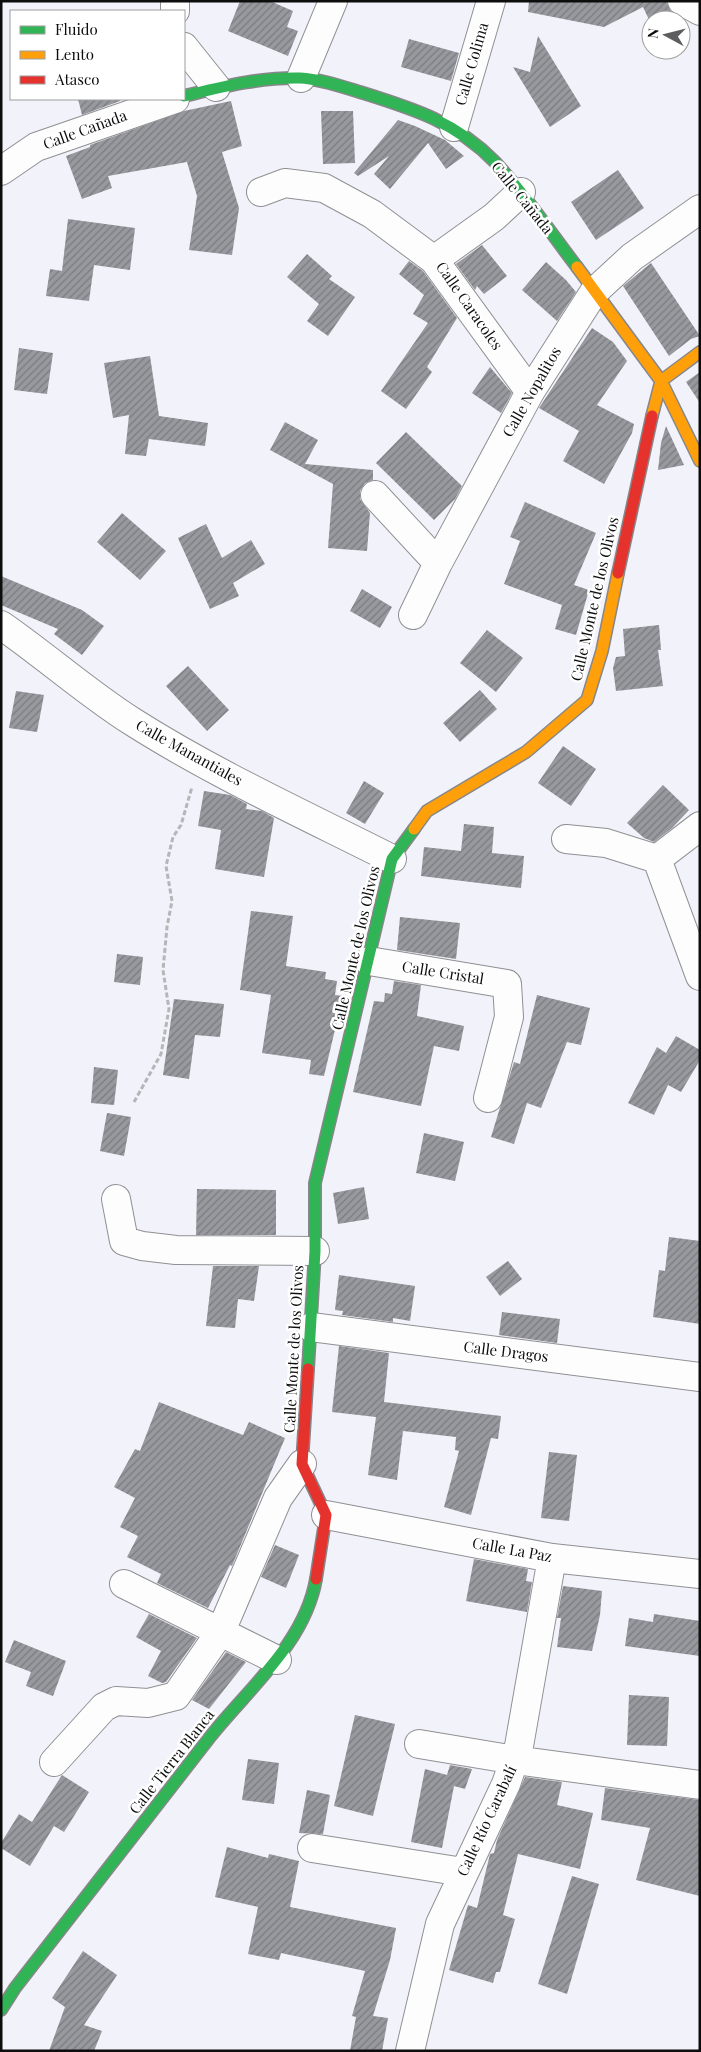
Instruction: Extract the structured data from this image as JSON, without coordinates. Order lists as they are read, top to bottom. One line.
{"streets":{"street":["Calle Colima","Calle Cañada","Calle Caracoles","Calle Nopalitos","Calle Monte de los Olivos","Calle Manantiales","Calle Cristal","Calle Dragos","Calle La Paz","Calle Tierra Blanca","Calle Río Carabalí"]},"crossings":[["Calle Colima","Calle Cañada"],["Calle Cañada","Calle Caracoles"],["Calle Cañada","Calle Nopalitos"],["Calle Cañada","Calle Monte de los Olivos"],["Calle Caracoles","Calle Nopalitos"],["Calle Monte de los Olivos","Calle Manantiales"],["Calle Monte de los Olivos","Calle Cristal"],["Calle Monte de los Olivos","Calle Dragos"],["Calle Monte de los Olivos","Calle La Paz"],["Calle Monte de los Olivos","Calle Tierra Blanca"],["Calle La Paz","Calle Tierra Blanca"],["Calle La Paz","Calle Río Carabalí"]],"legend":["Fluido","Lento","Atasco"],"north":"left"}
